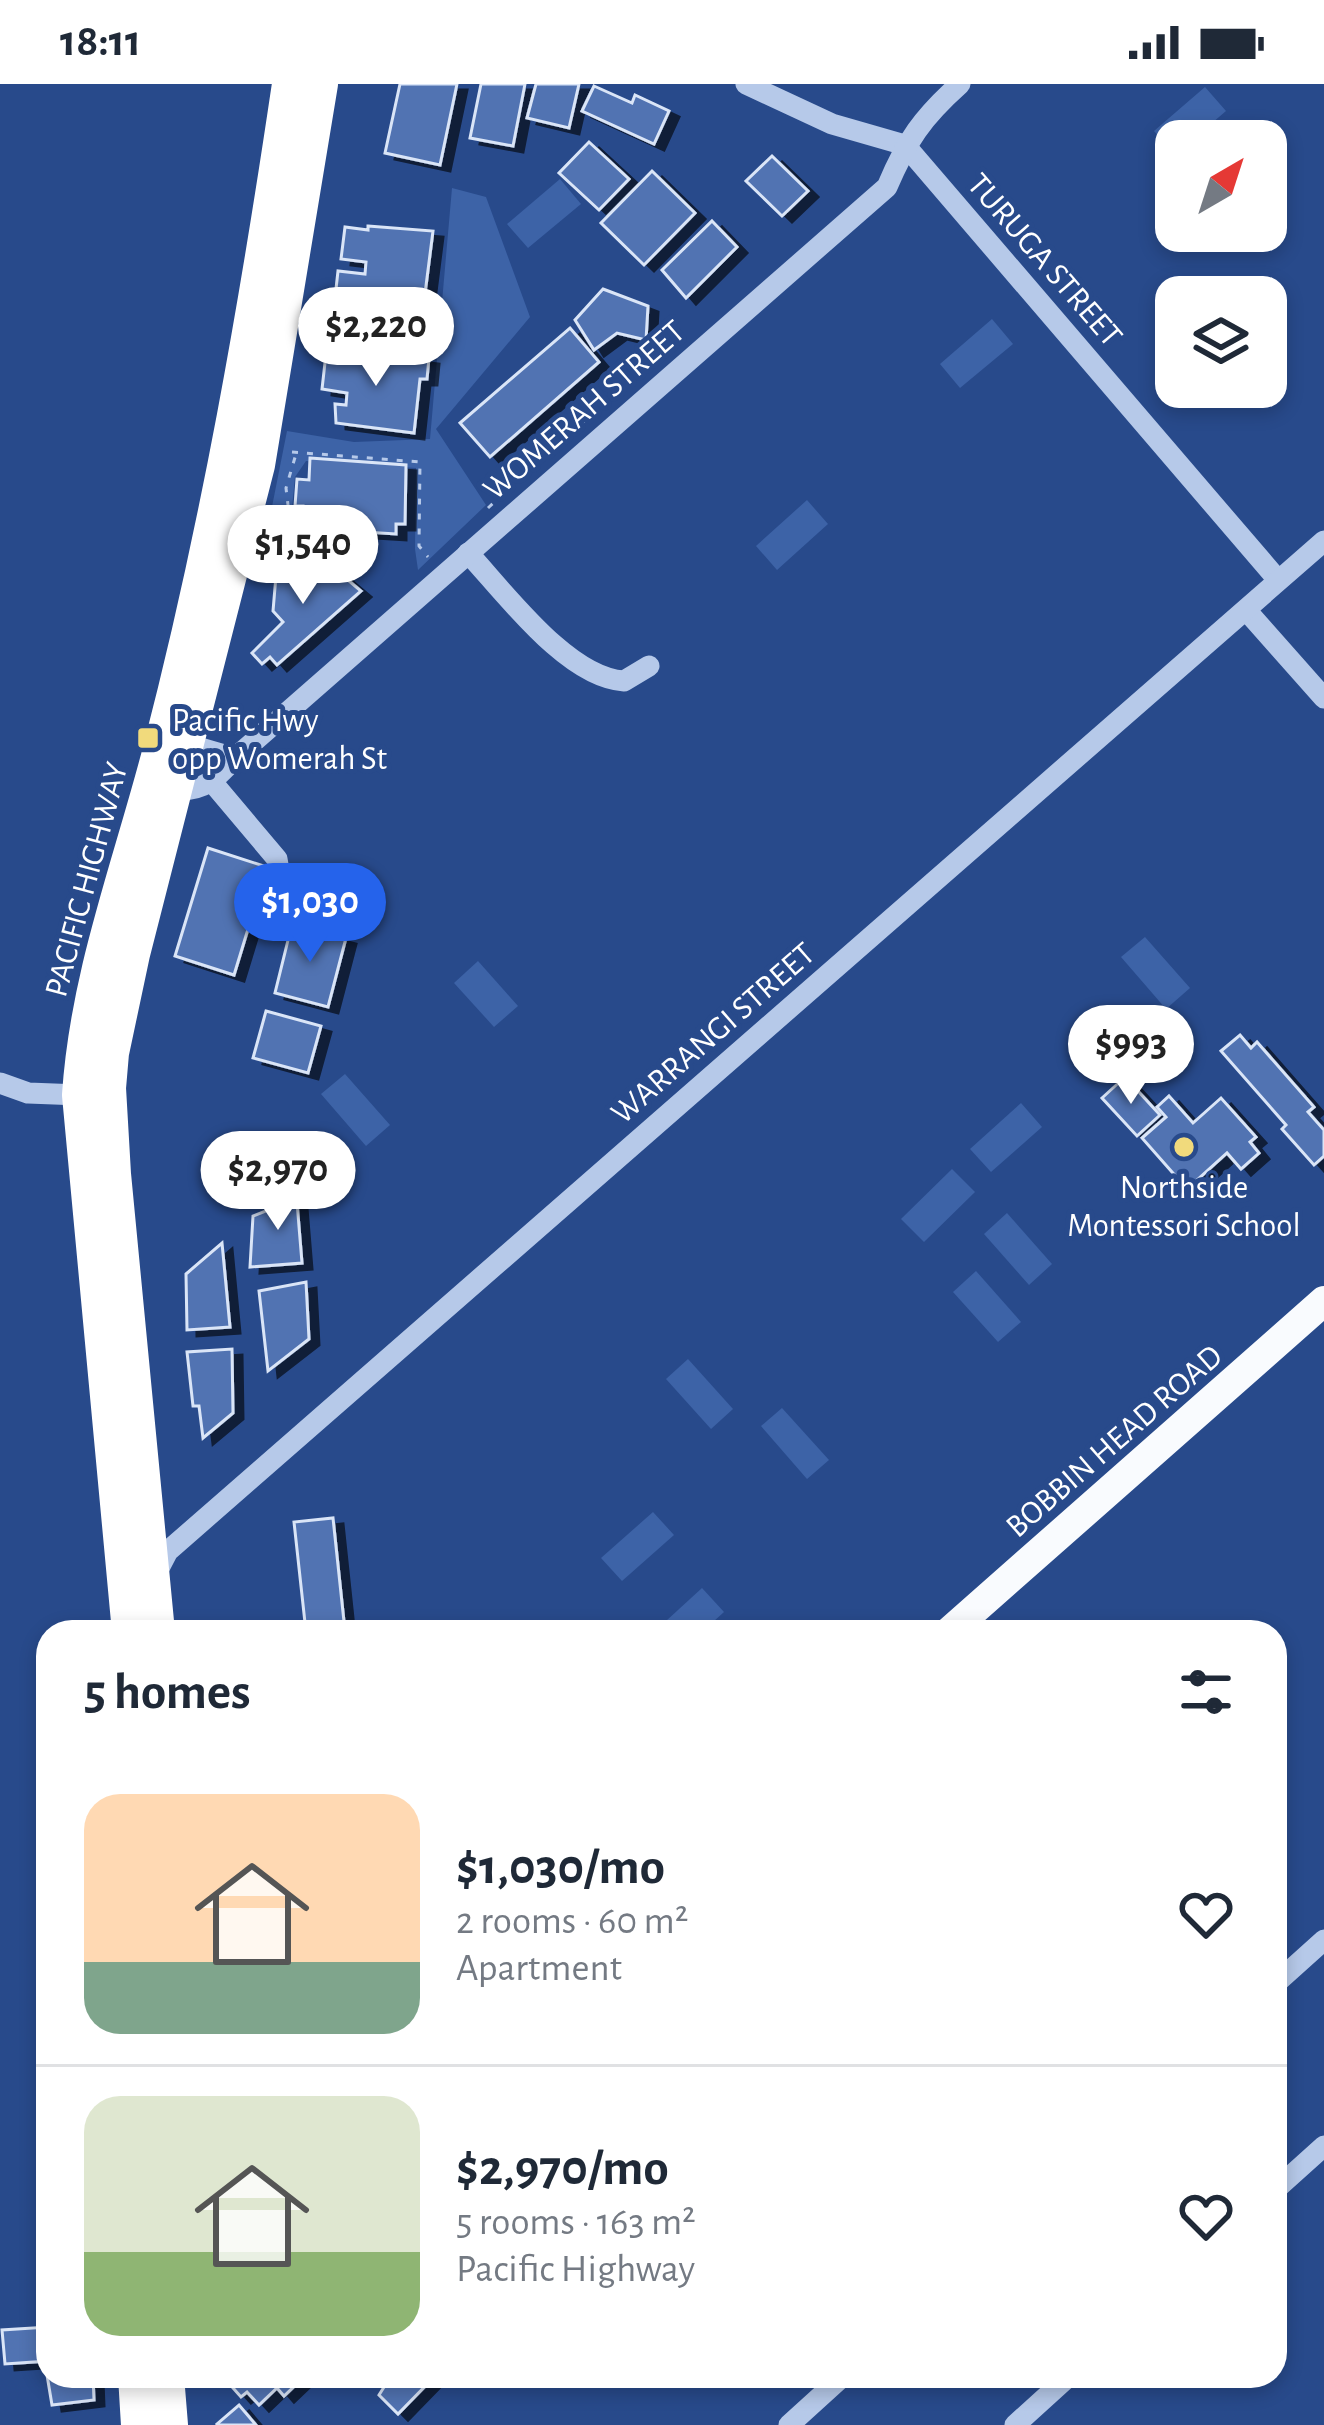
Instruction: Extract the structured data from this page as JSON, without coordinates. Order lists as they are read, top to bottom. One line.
{"streets":{"highway":["PACIFIC HIGHWAY"],"main road":["BOBBIN HEAD ROAD"],"street":["TURUGA STREET","WOMERAH STREET","WARRANGI STREET"]},"crossings":[["TURUGA STREET","WOMERAH STREET"],["TURUGA STREET","WARRANGI STREET"],["PACIFIC HIGHWAY","WARRANGI STREET"]],"places":{"transit":["Pacific Hwy opp Womerah St"],"other":["Northside Montessori School"]},"north":"top right","page":{"status":"18:11","price":["$2,220","$1,540","$1,030","$993","$2,970"],"heading":"5 homes","list":[{"name":"$1,030/mo","note":"2 rooms · 60 m² · Apartment"},{"name":"$2,970/mo","note":"5 rooms · 163 m² · Pacific Highway"}]}}
